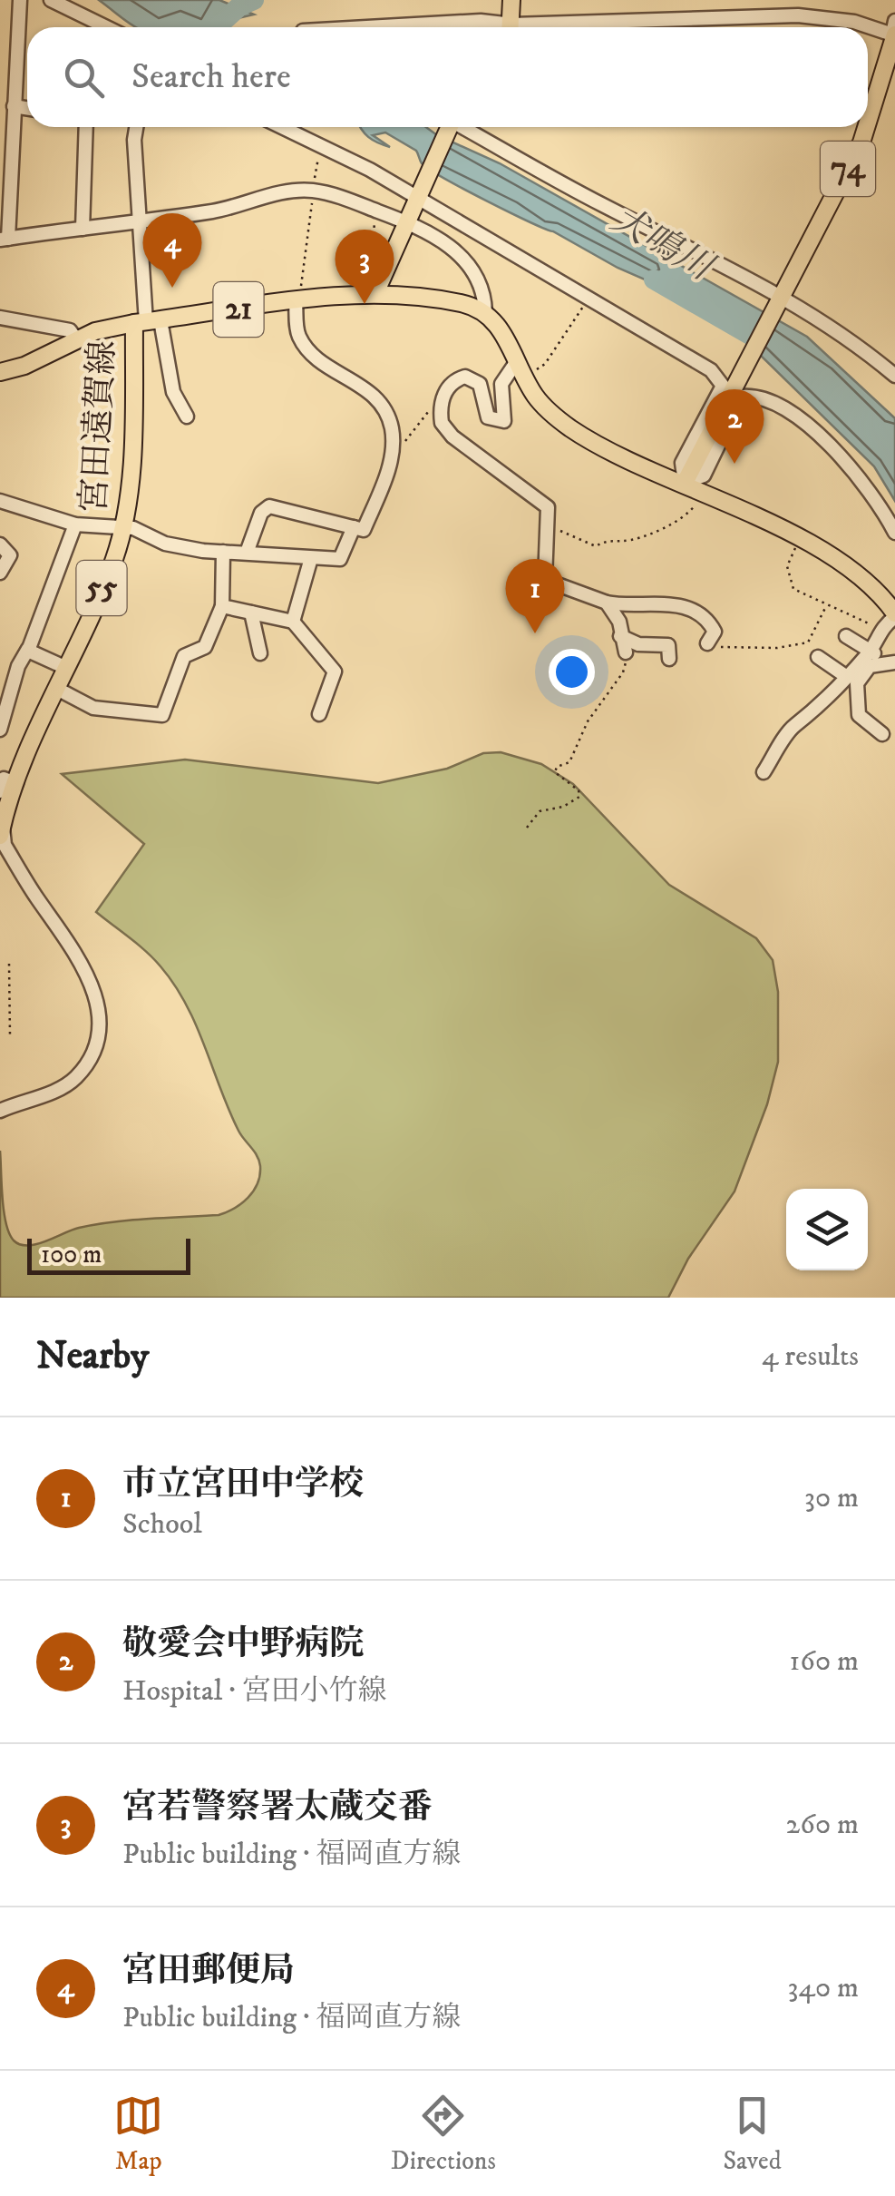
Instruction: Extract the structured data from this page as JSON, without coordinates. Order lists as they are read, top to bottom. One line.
{"streets":{"main road":["74","21","宮田遠賀線","55"]},"crossings":[["21","宮田遠賀線"]],"water":["犬鳴川"],"scale_bar":"100 m","page":{"search":"Search here","pins":["4","3","2","1"],"scale":"100 m","heading":["Nearby","4 results"],"list":[{"mark":"1","name":"市立宮田中学校","note":"School","value":"30 m"},{"mark":"2","name":"敬愛会中野病院","note":"Hospital · 宮田小竹線","value":"160 m"},{"mark":"3","name":"宮若警察署太蔵交番","note":"Public building · 福岡直方線","value":"260 m"},{"mark":"4","name":"宮田郵便局","note":"Public building · 福岡直方線","value":"340 m"}],"nav":["Map","Directions","Saved"]}}
